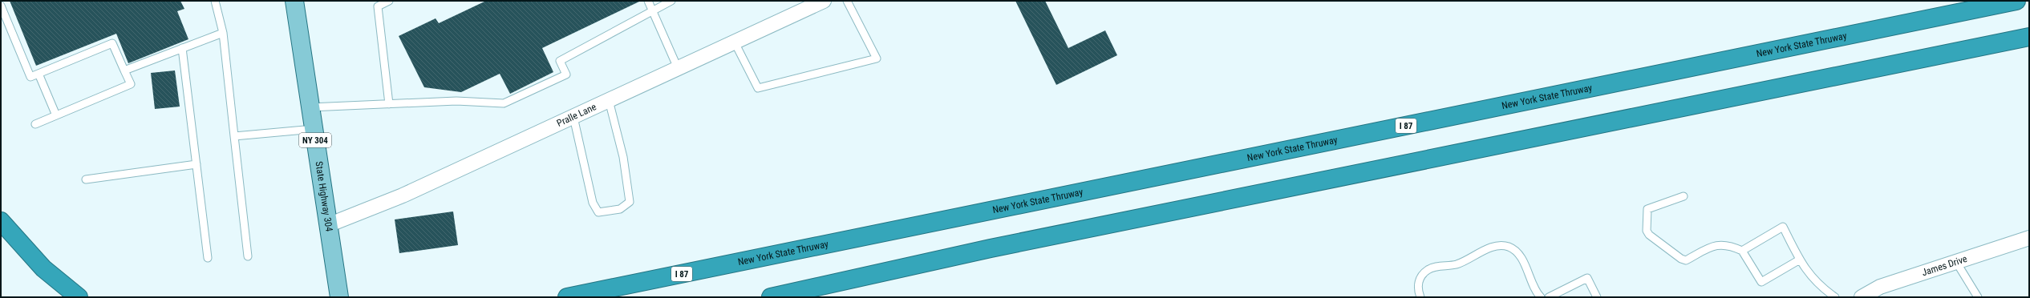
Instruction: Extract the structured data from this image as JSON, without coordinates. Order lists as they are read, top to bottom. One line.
{"streets":{"highway":["New York State Thruway","I 87"],"main road":["NY 304","State Highway 304"],"street":["Pralle Lane","James Drive"]},"crossings":[["Pralle Lane","State Highway 304"]]}
